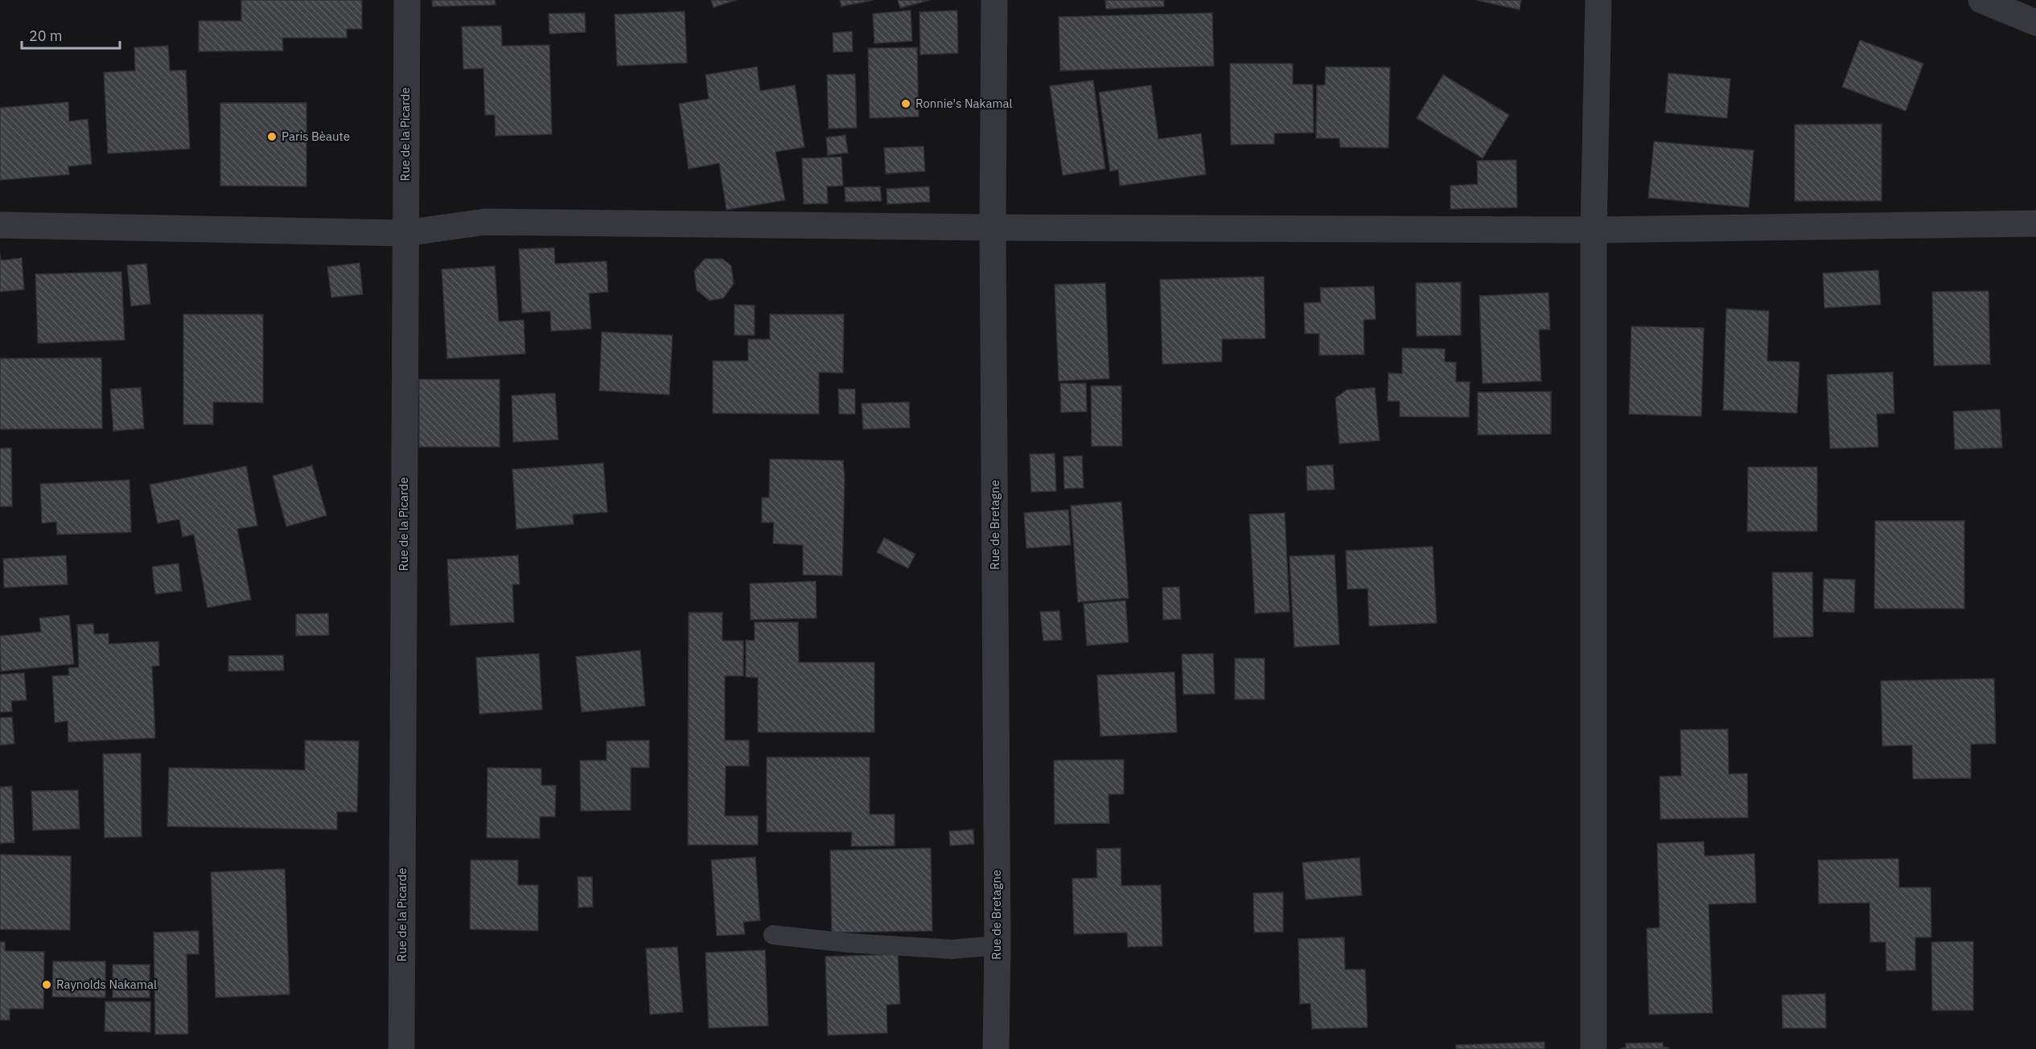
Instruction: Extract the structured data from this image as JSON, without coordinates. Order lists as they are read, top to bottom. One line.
{"streets":{"street":["Rue de la Picarde","Rue de Bretagne"]},"places":["Ronnie's Nakamal","Paris Bèaute","Raynolds Nakamal"],"scale_bar":"20 m"}
